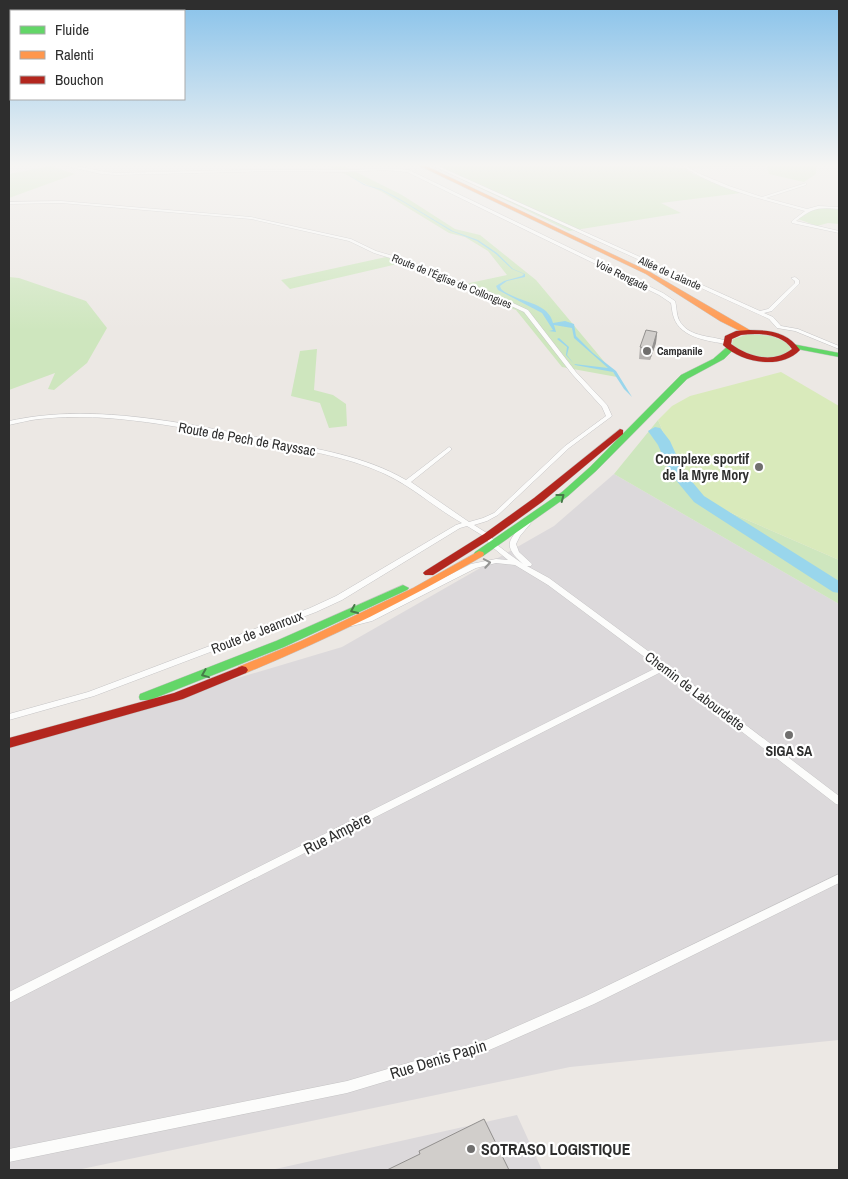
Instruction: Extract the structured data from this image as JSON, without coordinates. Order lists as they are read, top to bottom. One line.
{"streets":{"street":["Allée de Lalande","Voie Rengade","Route de l’Église de Collongues","Route de Pech de Rayssac","Route de Jeanroux","Chemin de Labourdette","Rue Ampère","Rue Denis Papin"]},"crossings":[["Route de l’Église de Collongues","Route de Jeanroux"],["Route de Pech de Rayssac","Route de Jeanroux"],["Chemin de Labourdette","Rue Ampère"]],"places":["Campanile","Complexe sportif de la Myre Mory","SIGA SA","SOTRASO LOGISTIQUE"],"legend":["Fluide","Ralenti","Bouchon"]}
